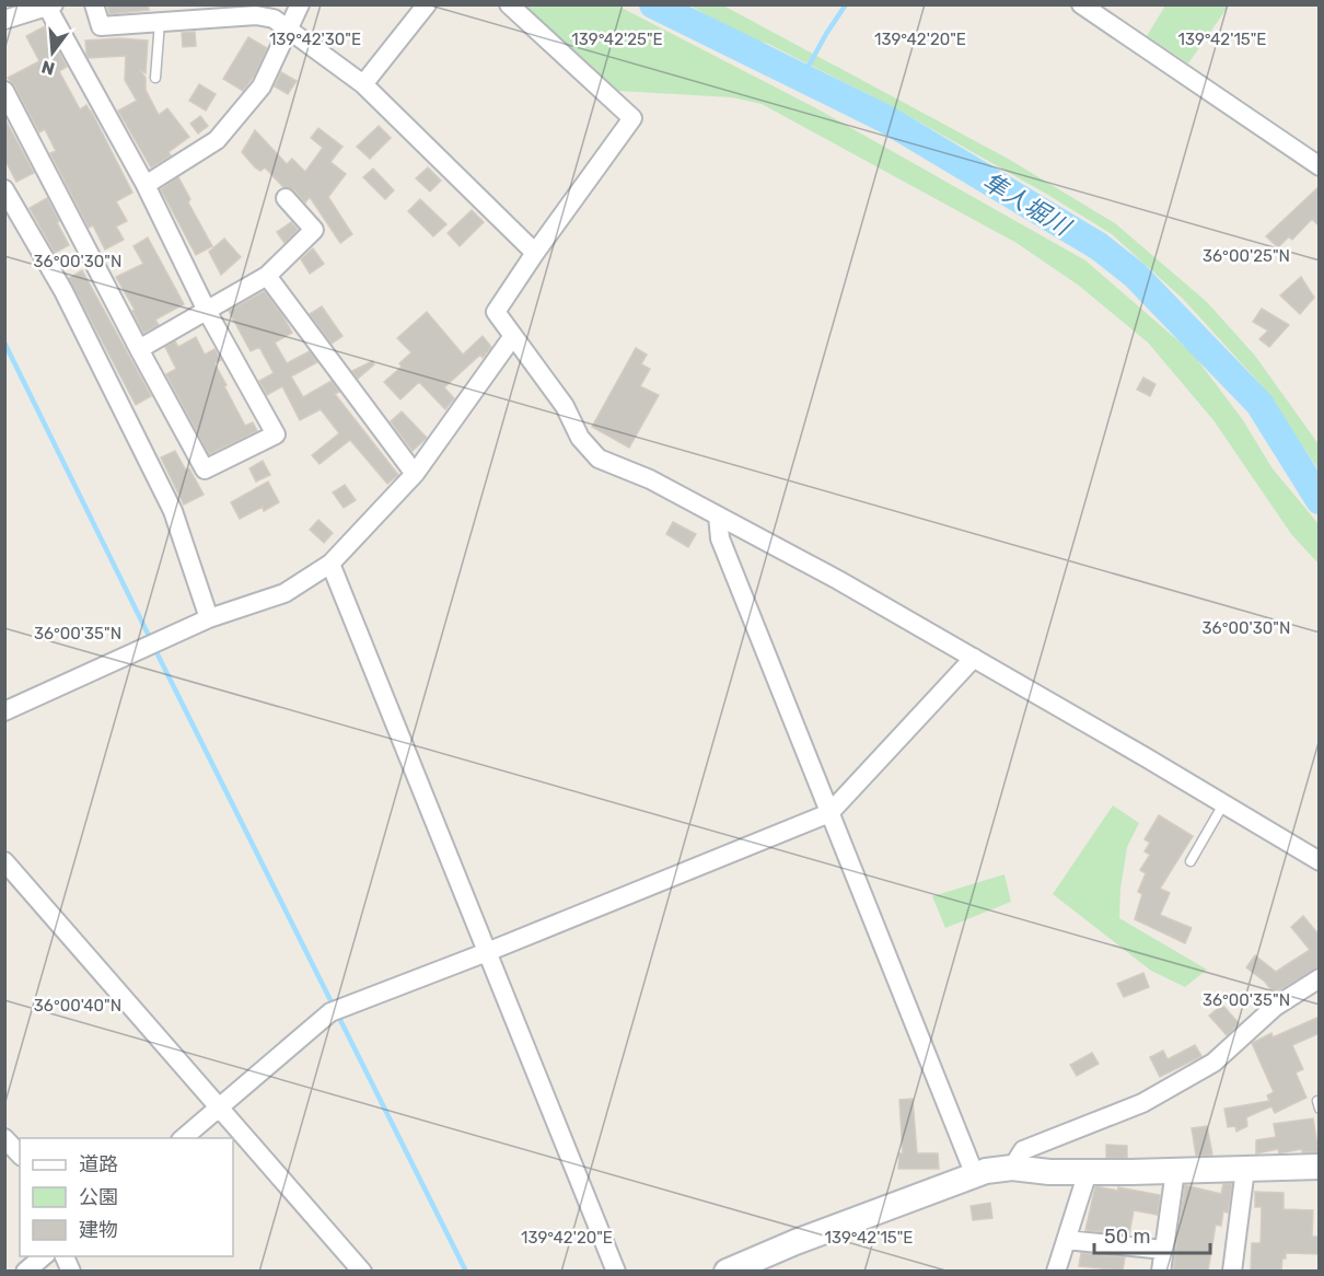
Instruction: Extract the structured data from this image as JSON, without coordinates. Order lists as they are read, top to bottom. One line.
{"water":["隼人堀川"],"legend":["道路","公園","建物"],"scale_bar":"50 m","north":"bottom","coordinates":["139°42'30\"E","139°42'25\"E","139°42'20\"E","139°42'15\"E","36°00'25\"N","36°00'30\"N","36°00'35\"N","36°00'40\"N"]}
